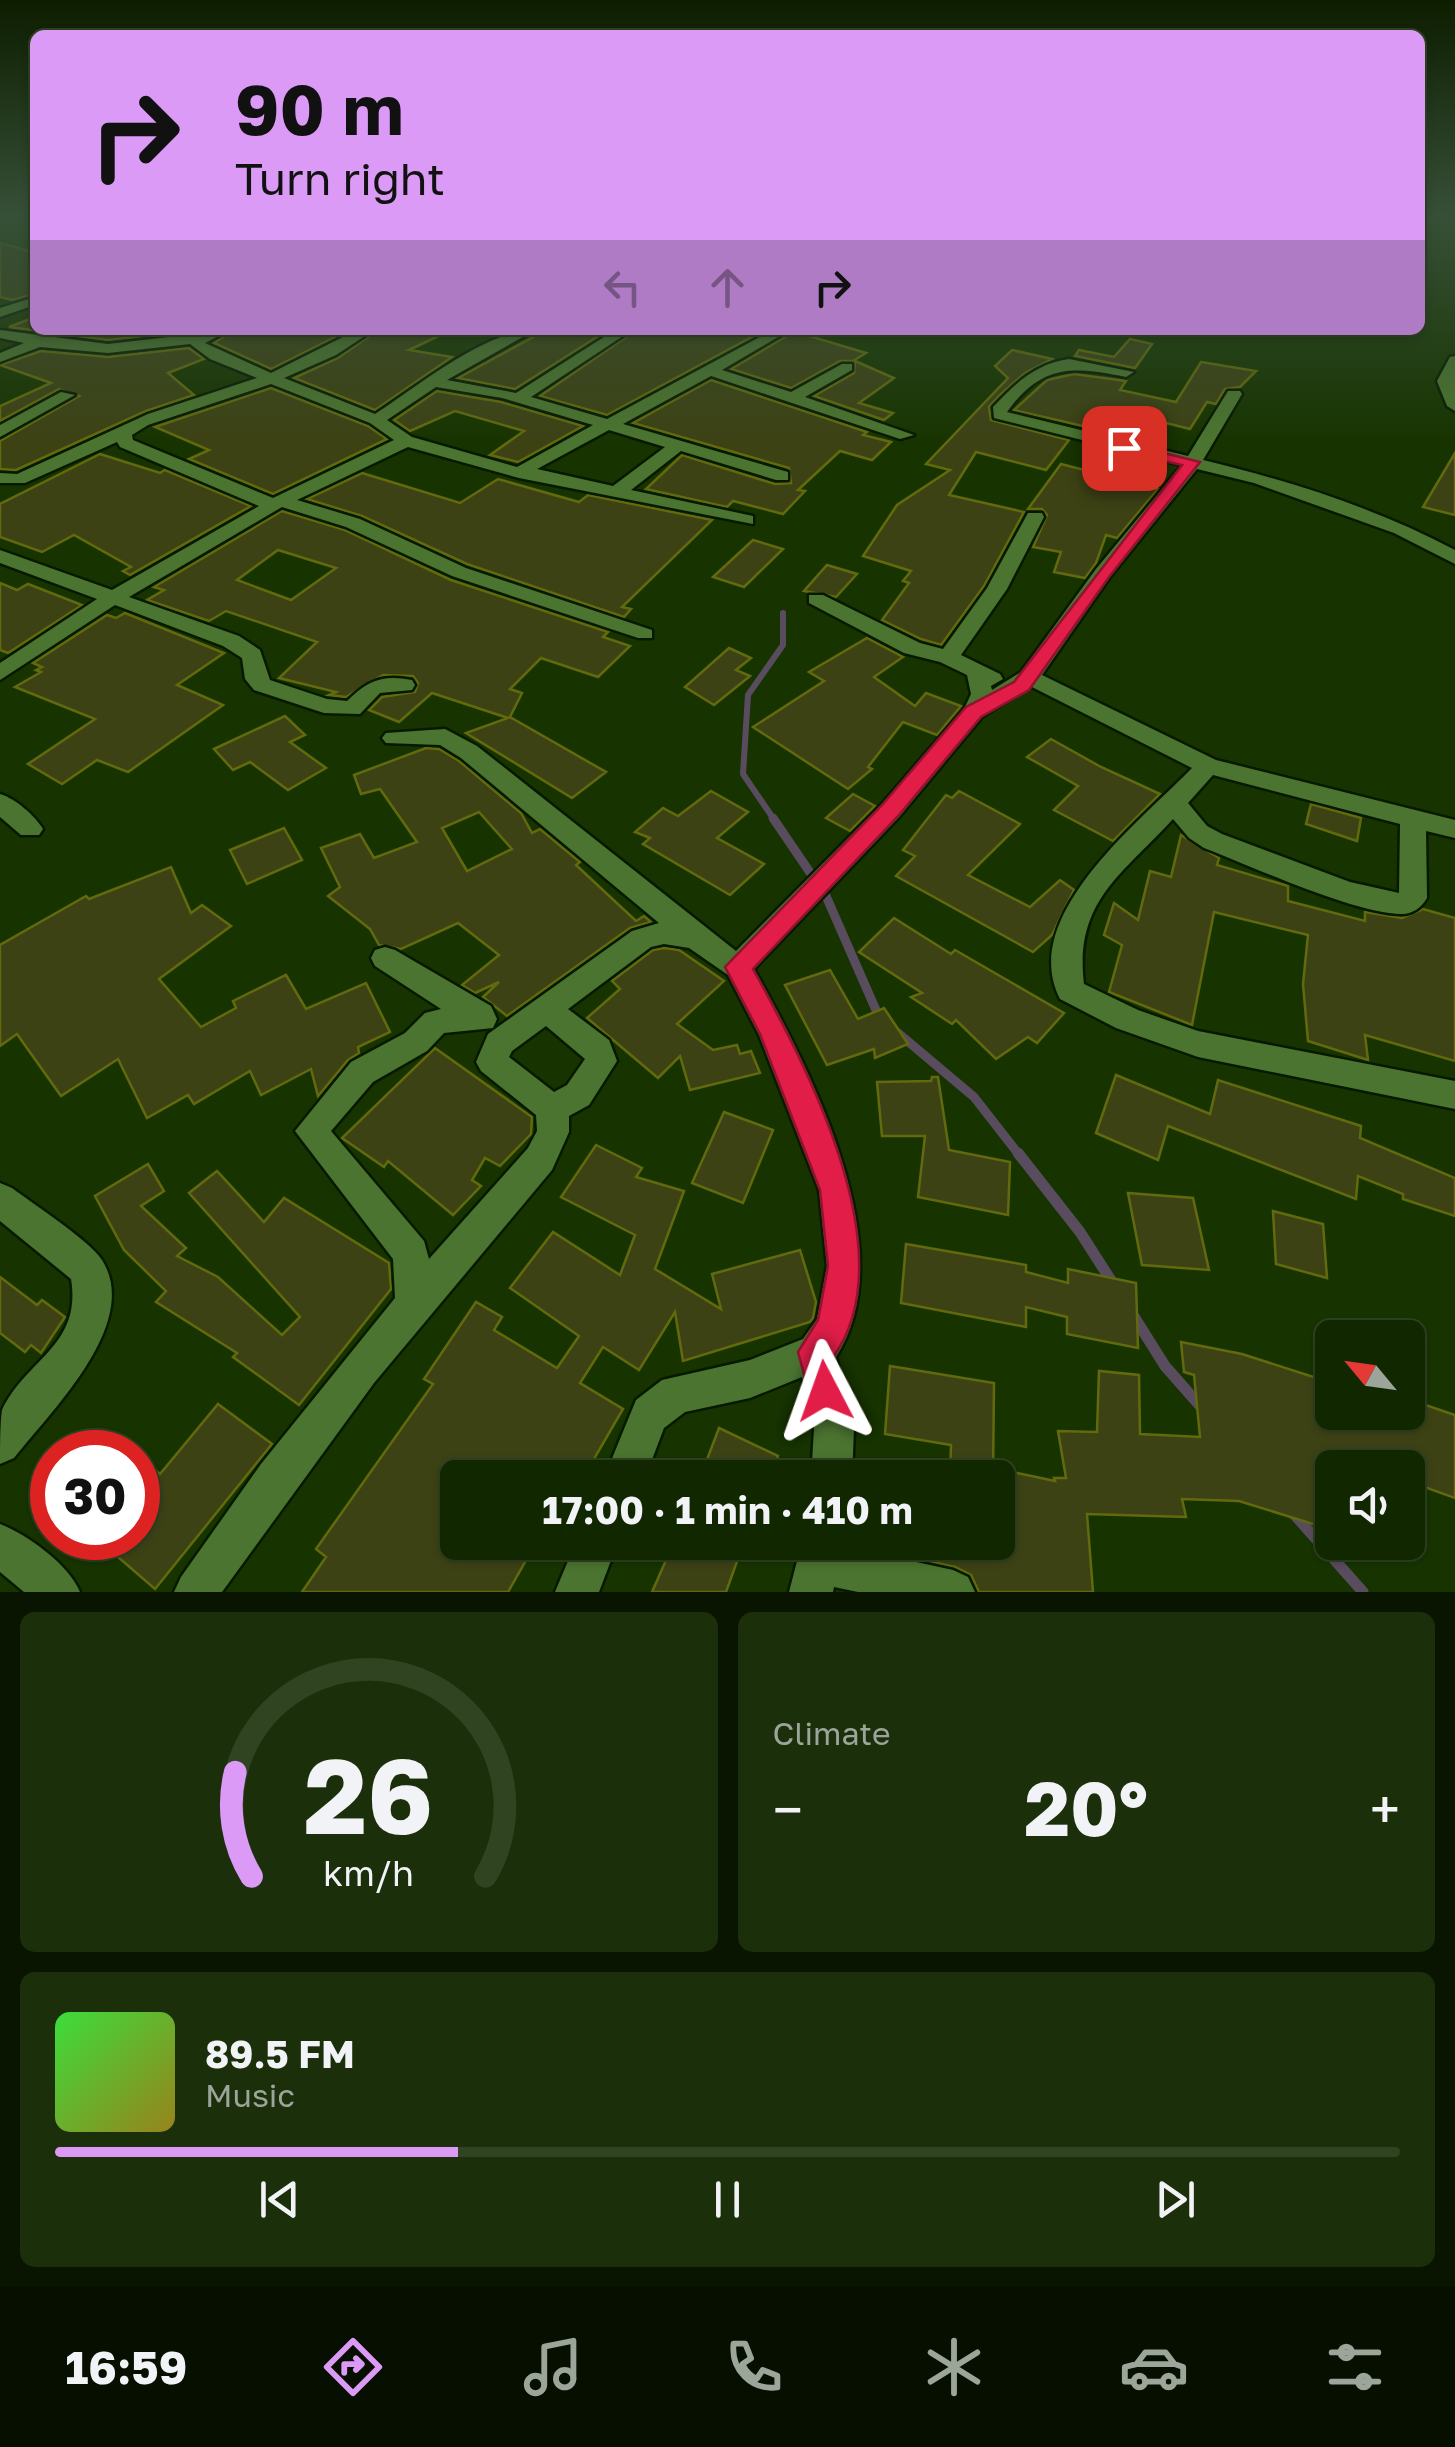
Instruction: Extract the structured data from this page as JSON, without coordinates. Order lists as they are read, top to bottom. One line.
{"north":"top left","page":{"turn":["90 m","Turn right"],"limit":"30","trip":"17:00 · 1 min · 410 m","tile":"Climate","heat":["−","20°","+"],"song":["89.5 FM","Music"],"tabs":"16:59","gauge":["26","km/h"]}}
